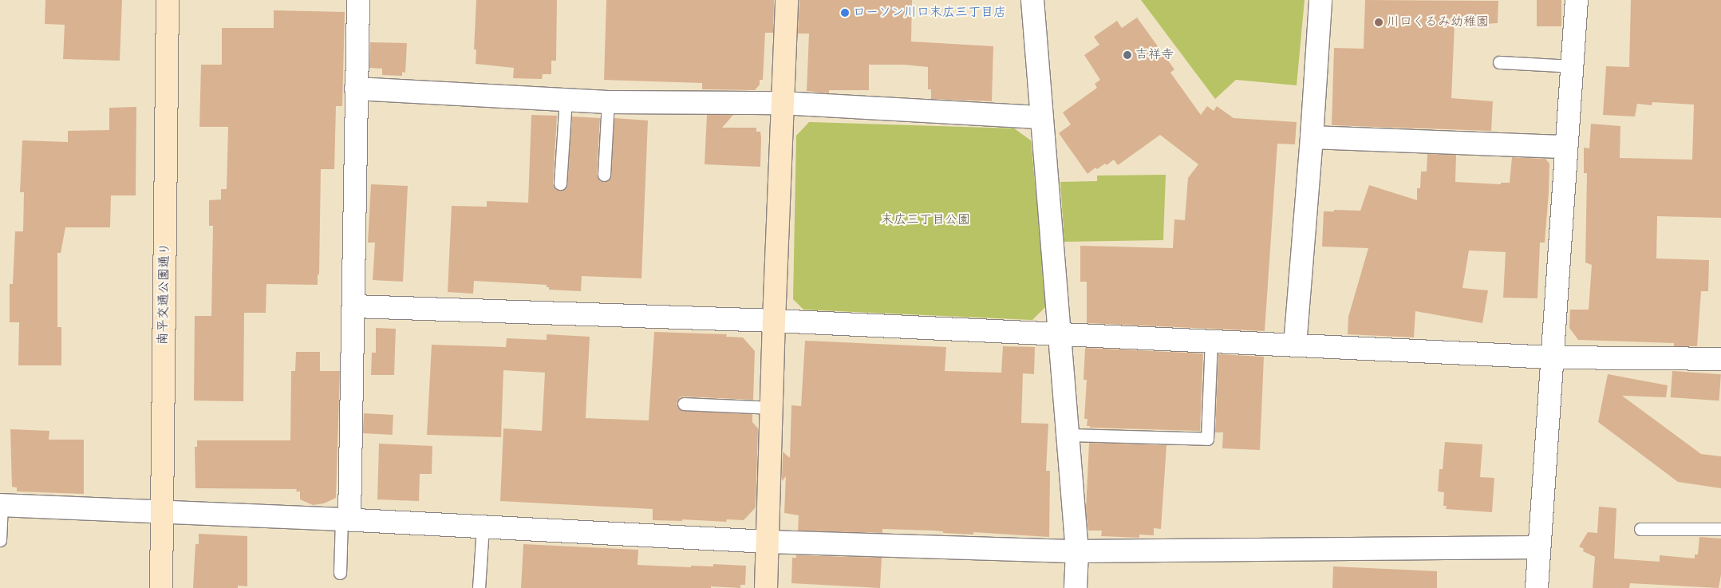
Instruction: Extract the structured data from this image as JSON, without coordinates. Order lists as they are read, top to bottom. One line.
{"streets":{"street":["南平交通公園通り"]},"parks":["末広三丁目公園"],"places":["ローソン川口末広三丁目店","川口くるみ幼稚園","吉祥寺"]}
